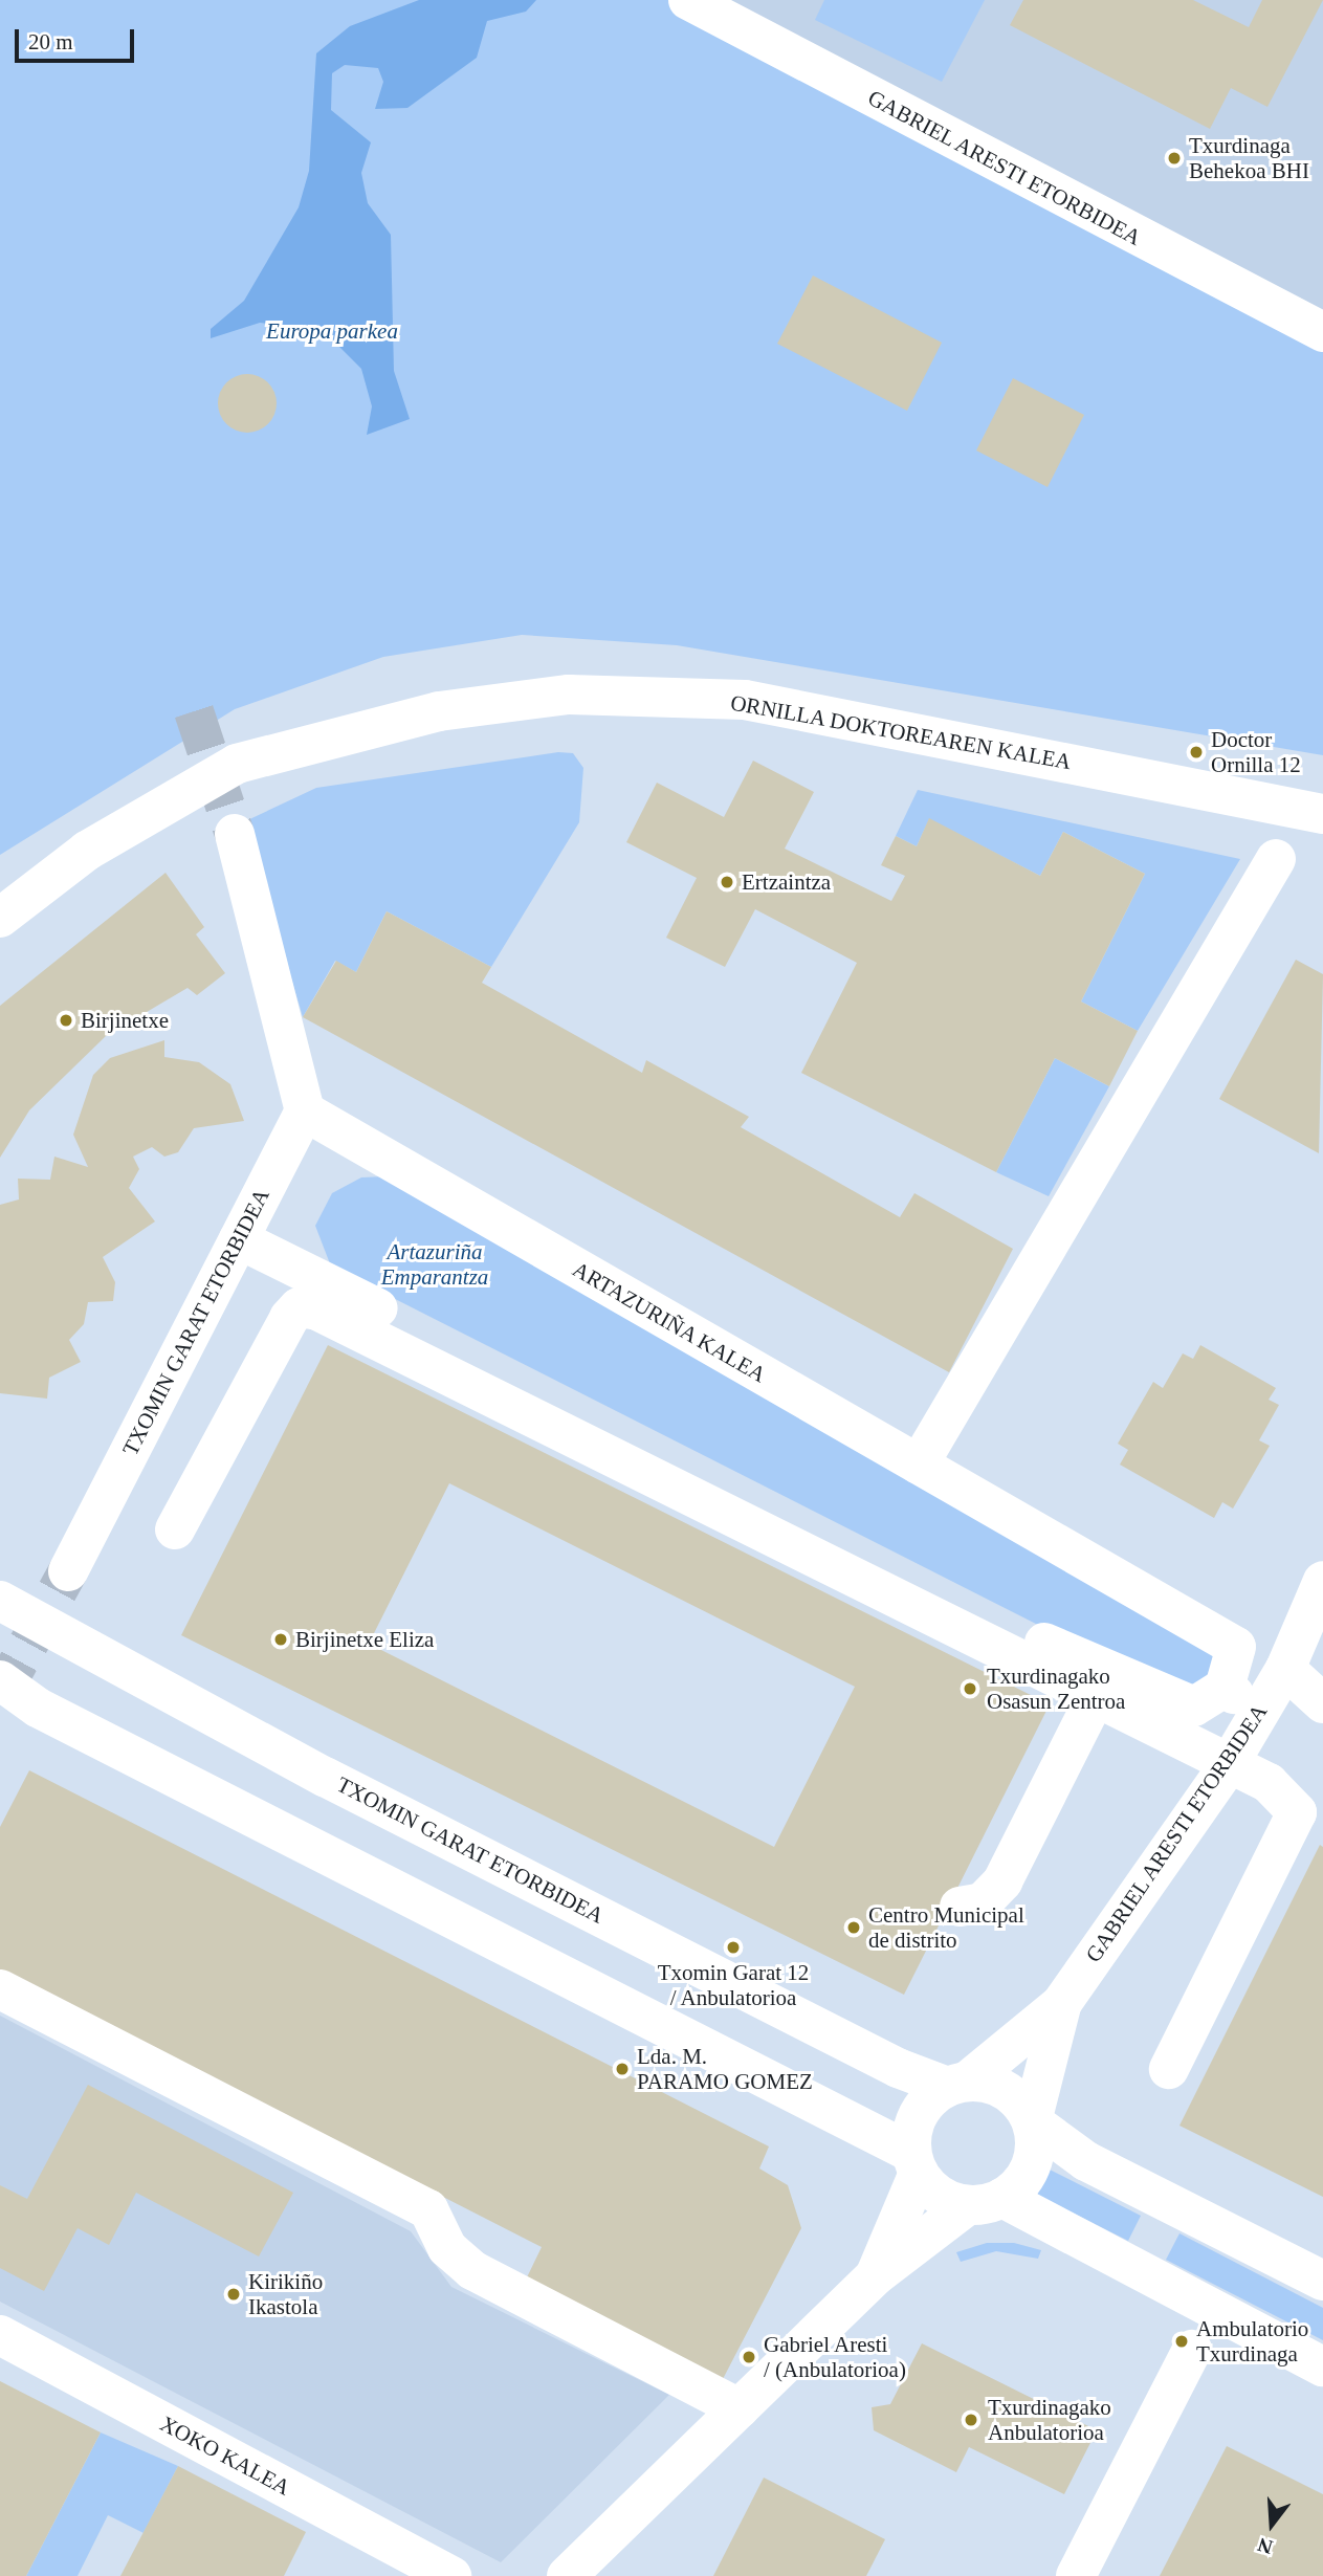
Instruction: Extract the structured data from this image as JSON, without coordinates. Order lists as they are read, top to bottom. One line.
{"streets":{"street":["GABRIEL ARESTI ETORBIDEA","ORNILLA DOKTOREAREN KALEA","TXOMIN GARAT ETORBIDEA","ARTAZURIÑA KALEA","XOKO KALEA"]},"crossings":[["TXOMIN GARAT ETORBIDEA","ARTAZURIÑA KALEA"]],"parks":["Europa parkea","Artazuriña Emparantza"],"places":["Txurdinaga Behekoa BHI","Doctor Ornilla 12","Ertzaintza","Birjinetxe","Birjinetxe Eliza","Txurdinagako Osasun Zentroa","Centro Municipal de distrito","Txomin Garat 12 / Anbulatorioa","Lda. M. PARAMO GOMEZ","Kirikiño Ikastola","Ambulatorio Txurdinaga","Gabriel Aresti / (Anbulatorioa)","Txurdinagako Anbulatorioa"],"scale_bar":"20 m","north":"bottom"}
